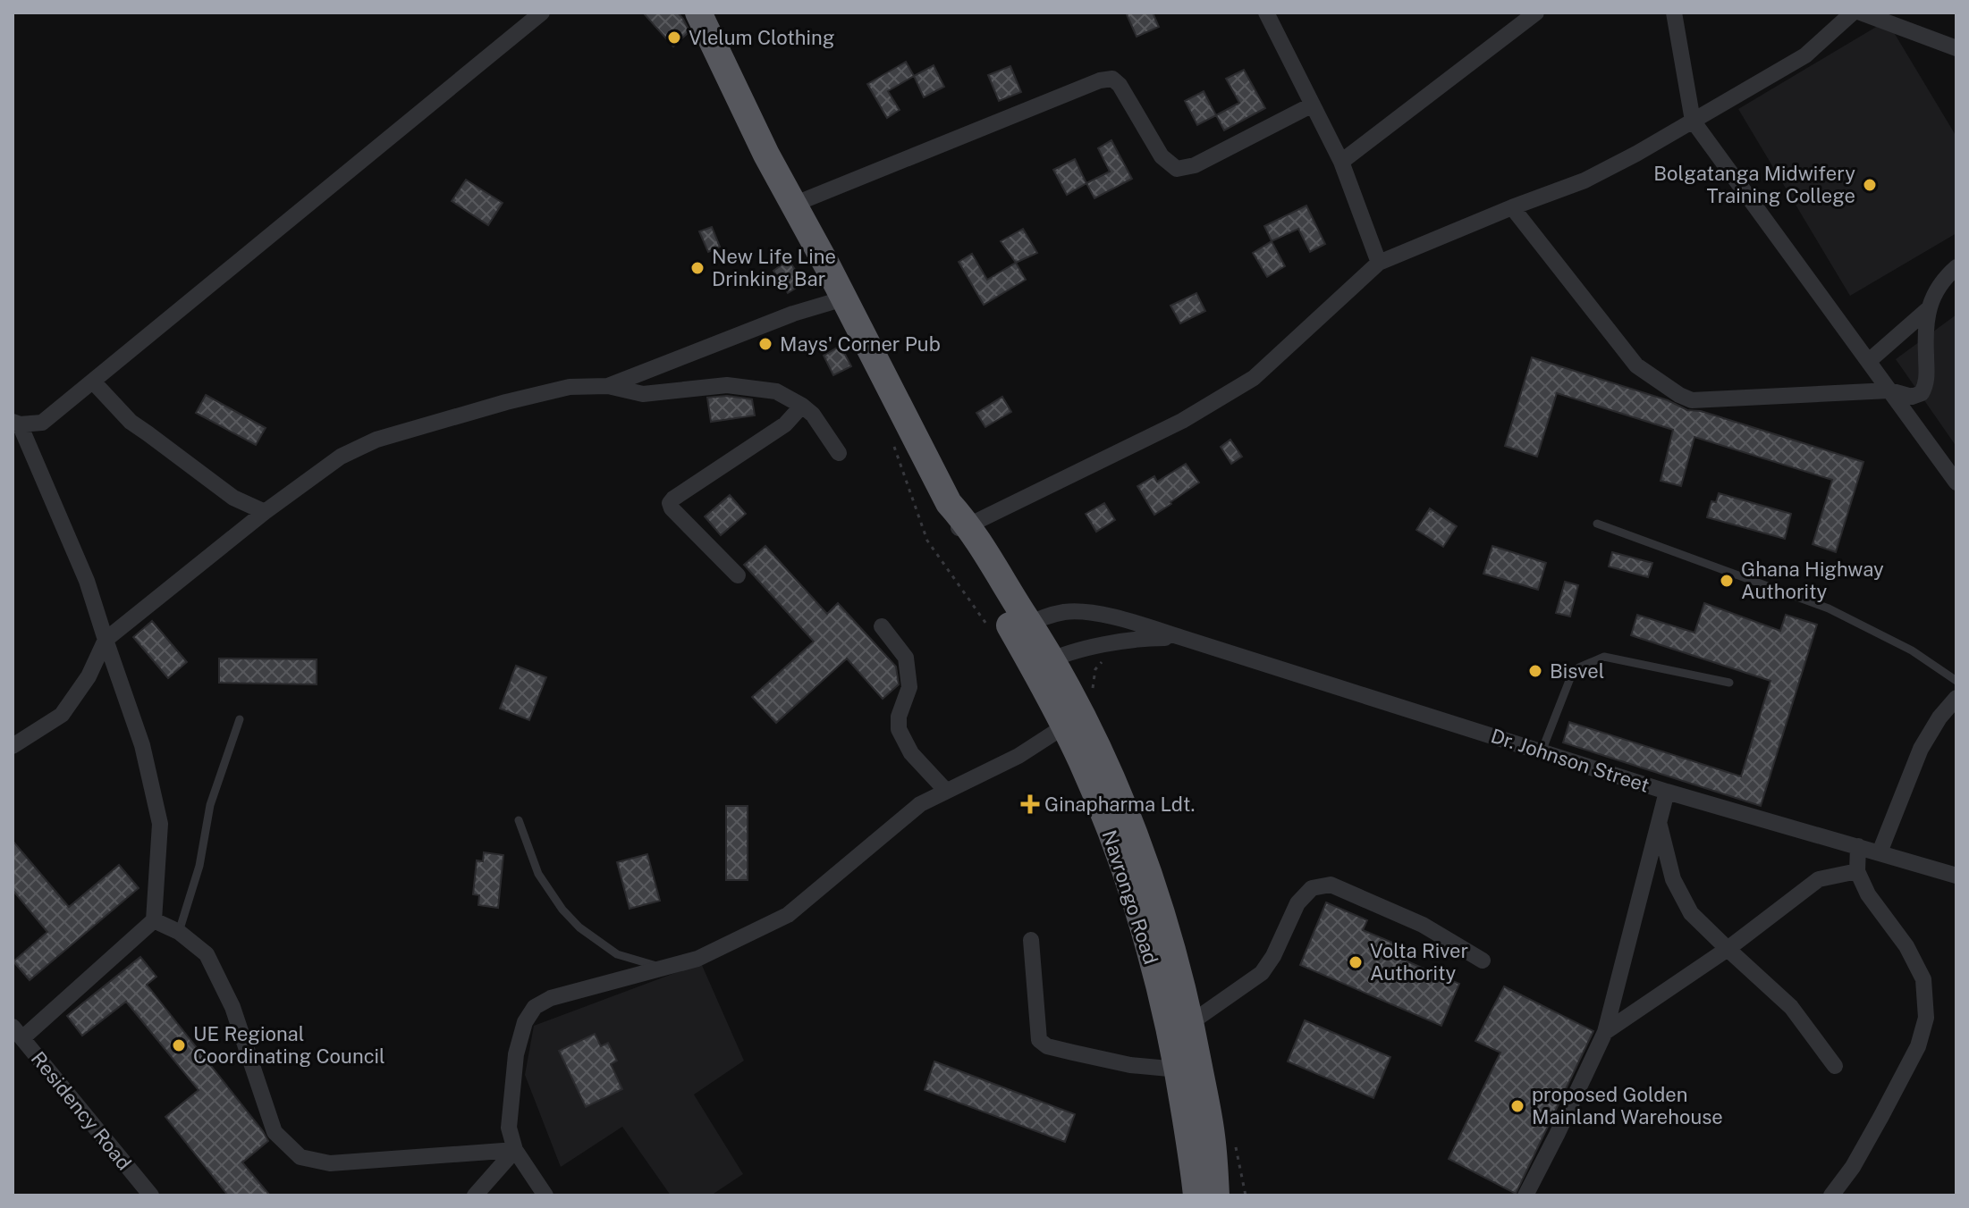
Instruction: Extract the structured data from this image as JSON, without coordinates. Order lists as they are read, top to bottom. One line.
{"streets":{"highway":["Navrongo Road"],"street":["Dr. Johnson Street","Residency Road"]},"crossings":[["Dr. Johnson Street","Navrongo Road"]],"places":{"other":["Vlelum Clothing","Bolgatanga Midwifery Training College","New Life Line Drinking Bar","Mays' Corner Pub","Ghana Highway Authority","Bisvel","Volta River Authority","UE Regional Coordinating Council","proposed Golden Mainland Warehouse"],"health":["Ginapharma Ldt."]}}
